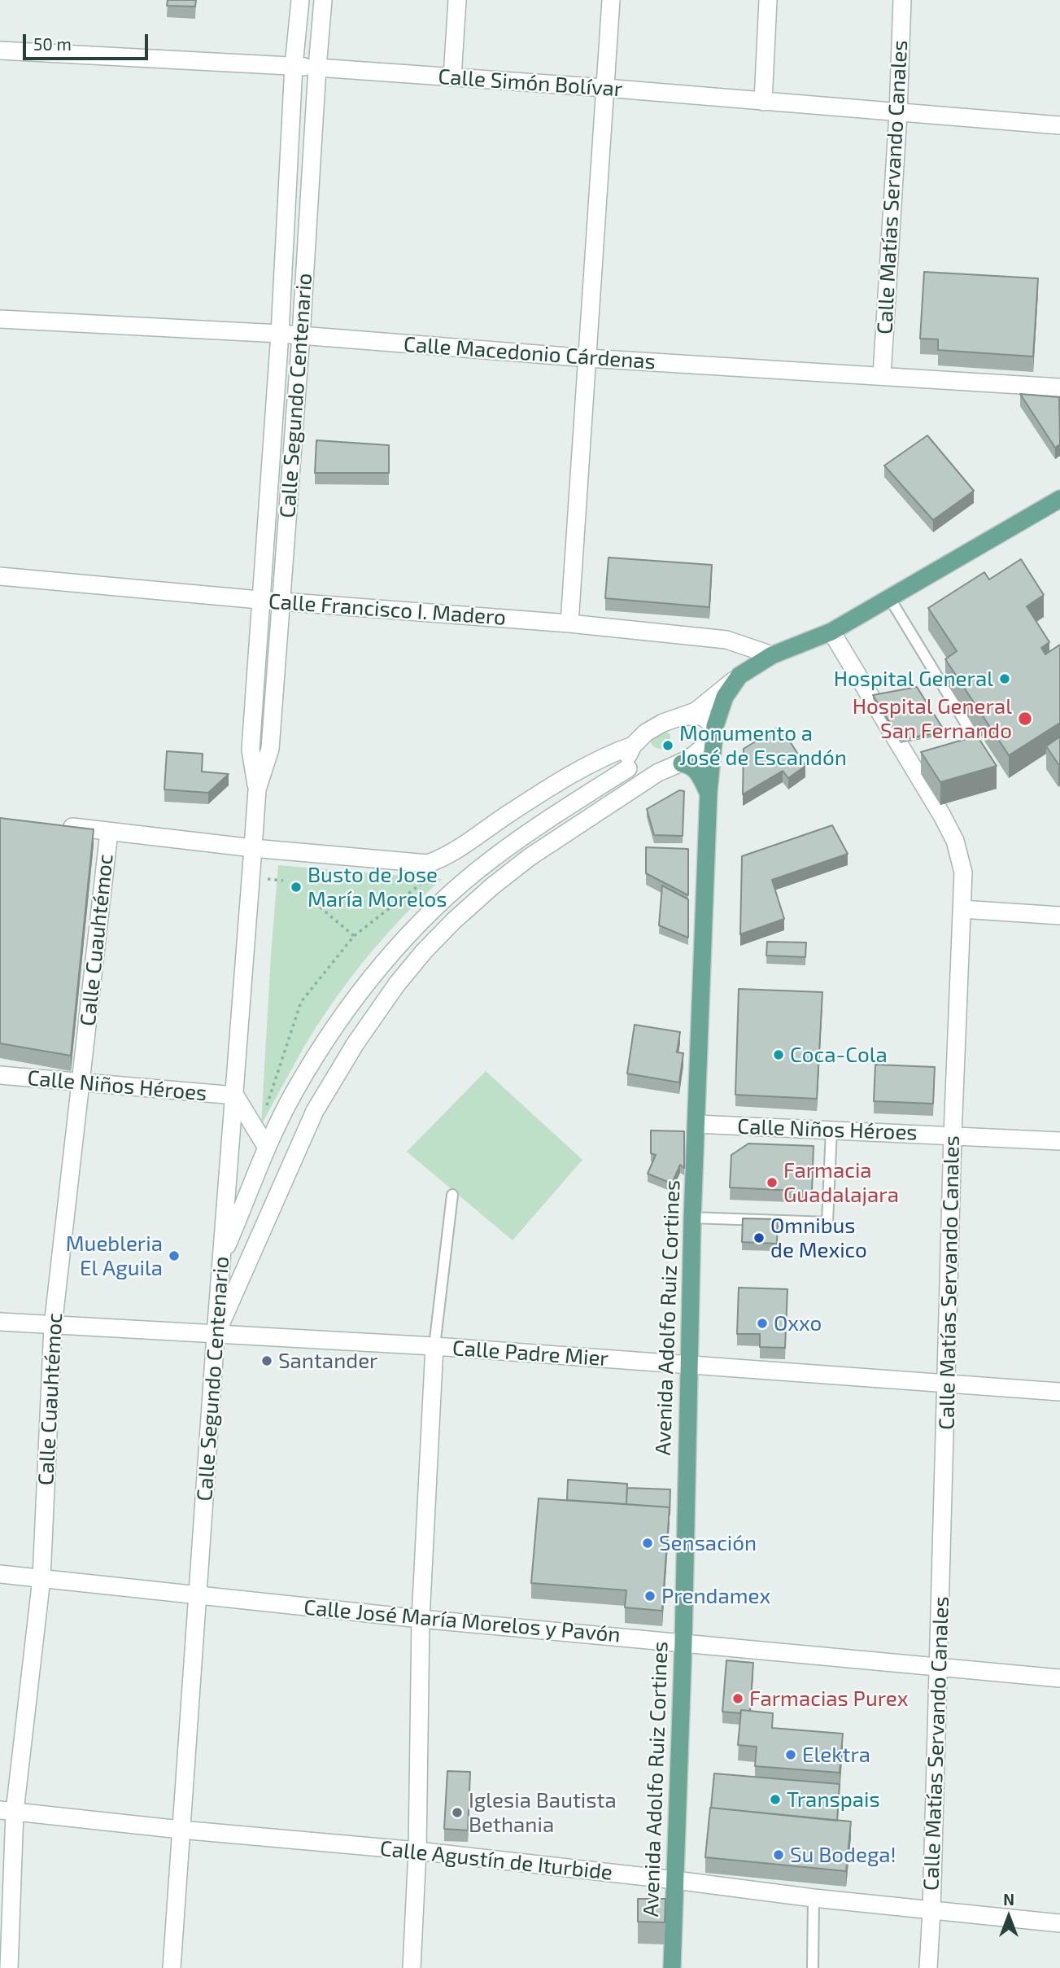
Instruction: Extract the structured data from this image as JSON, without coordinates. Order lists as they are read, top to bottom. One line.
{"streets":{"main road":["Avenida Adolfo Ruiz Cortines"],"street":["Calle Simón Bolívar","Calle Matías Servando Canales","Calle Macedonio Cárdenas","Calle Segundo Centenario","Calle Francisco I. Madero","Calle Cuauhtémoc","Calle Niños Héroes","Calle Padre Mier","Calle José María Morelos y Pavón","Calle Agustín de Iturbide"]},"crossings":[["Calle Simón Bolívar","Calle Matías Servando Canales"],["Calle Simón Bolívar","Calle Segundo Centenario"],["Calle Matías Servando Canales","Calle Macedonio Cárdenas"],["Calle Matías Servando Canales","Calle Niños Héroes"],["Calle Matías Servando Canales","Calle Padre Mier"],["Calle Matías Servando Canales","Calle José María Morelos y Pavón"],["Calle Matías Servando Canales","Calle Agustín de Iturbide"],["Calle Macedonio Cárdenas","Calle Segundo Centenario"],["Calle Segundo Centenario","Calle Francisco I. Madero"],["Calle Segundo Centenario","Calle Niños Héroes"],["Calle Segundo Centenario","Calle Padre Mier"],["Calle Segundo Centenario","Calle José María Morelos y Pavón"],["Calle Segundo Centenario","Calle Agustín de Iturbide"],["Calle Cuauhtémoc","Calle Niños Héroes"],["Calle Cuauhtémoc","Calle Padre Mier"],["Calle Cuauhtémoc","Calle José María Morelos y Pavón"],["Calle Cuauhtémoc","Calle Agustín de Iturbide"],["Calle Niños Héroes","Avenida Adolfo Ruiz Cortines"],["Avenida Adolfo Ruiz Cortines","Calle Padre Mier"],["Avenida Adolfo Ruiz Cortines","Calle José María Morelos y Pavón"],["Avenida Adolfo Ruiz Cortines","Calle Agustín de Iturbide"]],"places":["Hospital General","Hospital General San Fernando","Monumento a José de Escandón","Busto de Jose María Morelos","Coca-Cola","Farmacia Guadalajara","Omnibus de Mexico","Muebleria El Aguila","Oxxo","Santander","Sensación","Prendamex","Farmacias Purex","Elektra","Transpais","Iglesia Bautista Bethania","Su Bodega!"],"scale_bar":"50 m","north":"top"}
